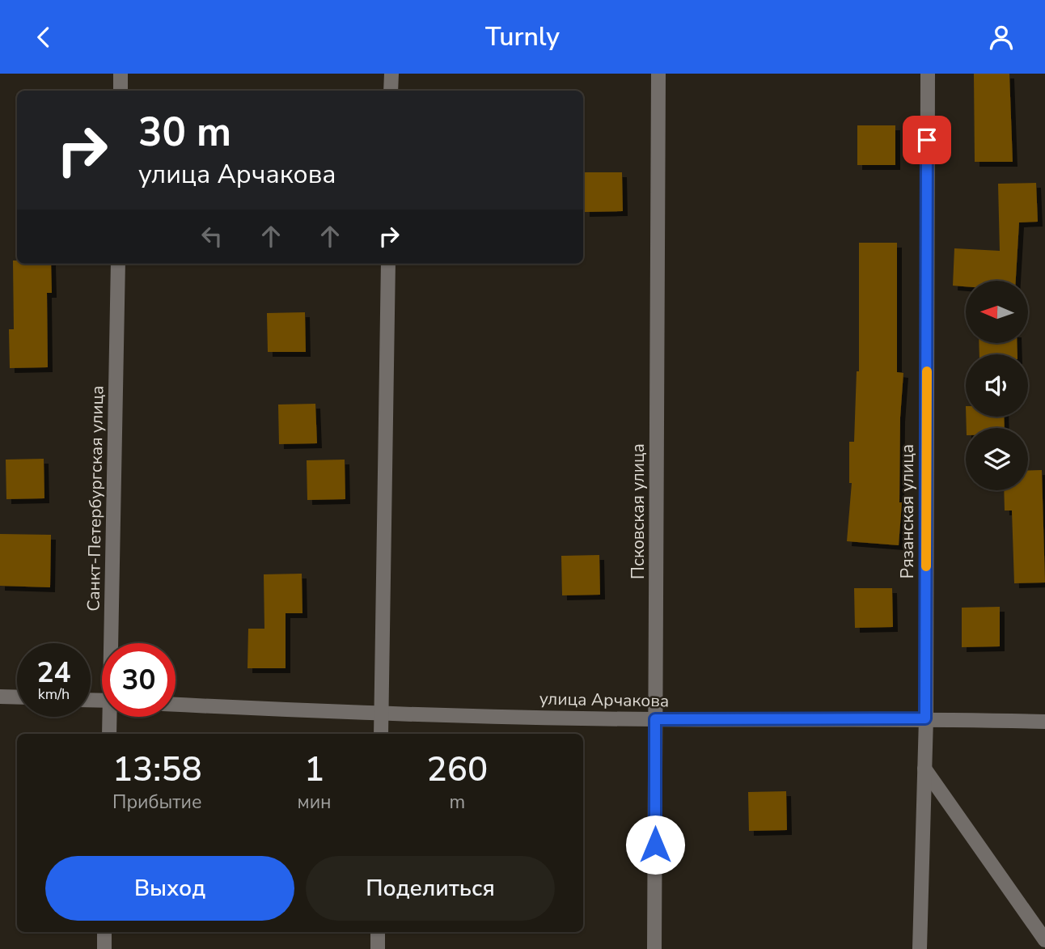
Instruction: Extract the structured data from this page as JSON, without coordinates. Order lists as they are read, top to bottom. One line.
{"streets":{"street":["Санкт-Петербургская улица","Псковская улица","Рязанская улица","улица Арчакова"]},"crossings":[["Псковская улица","улица Арчакова"],["Рязанская улица","улица Арчакова"]],"north":"left","page":{"header":"Turnly","turn":["30 m","улица Арчакова"],"speed":"24 km/h","limit":"30","eta":["13:58","Прибытие","1","мин","260","m"],"buttons":["Выход","Поделиться"]}}
